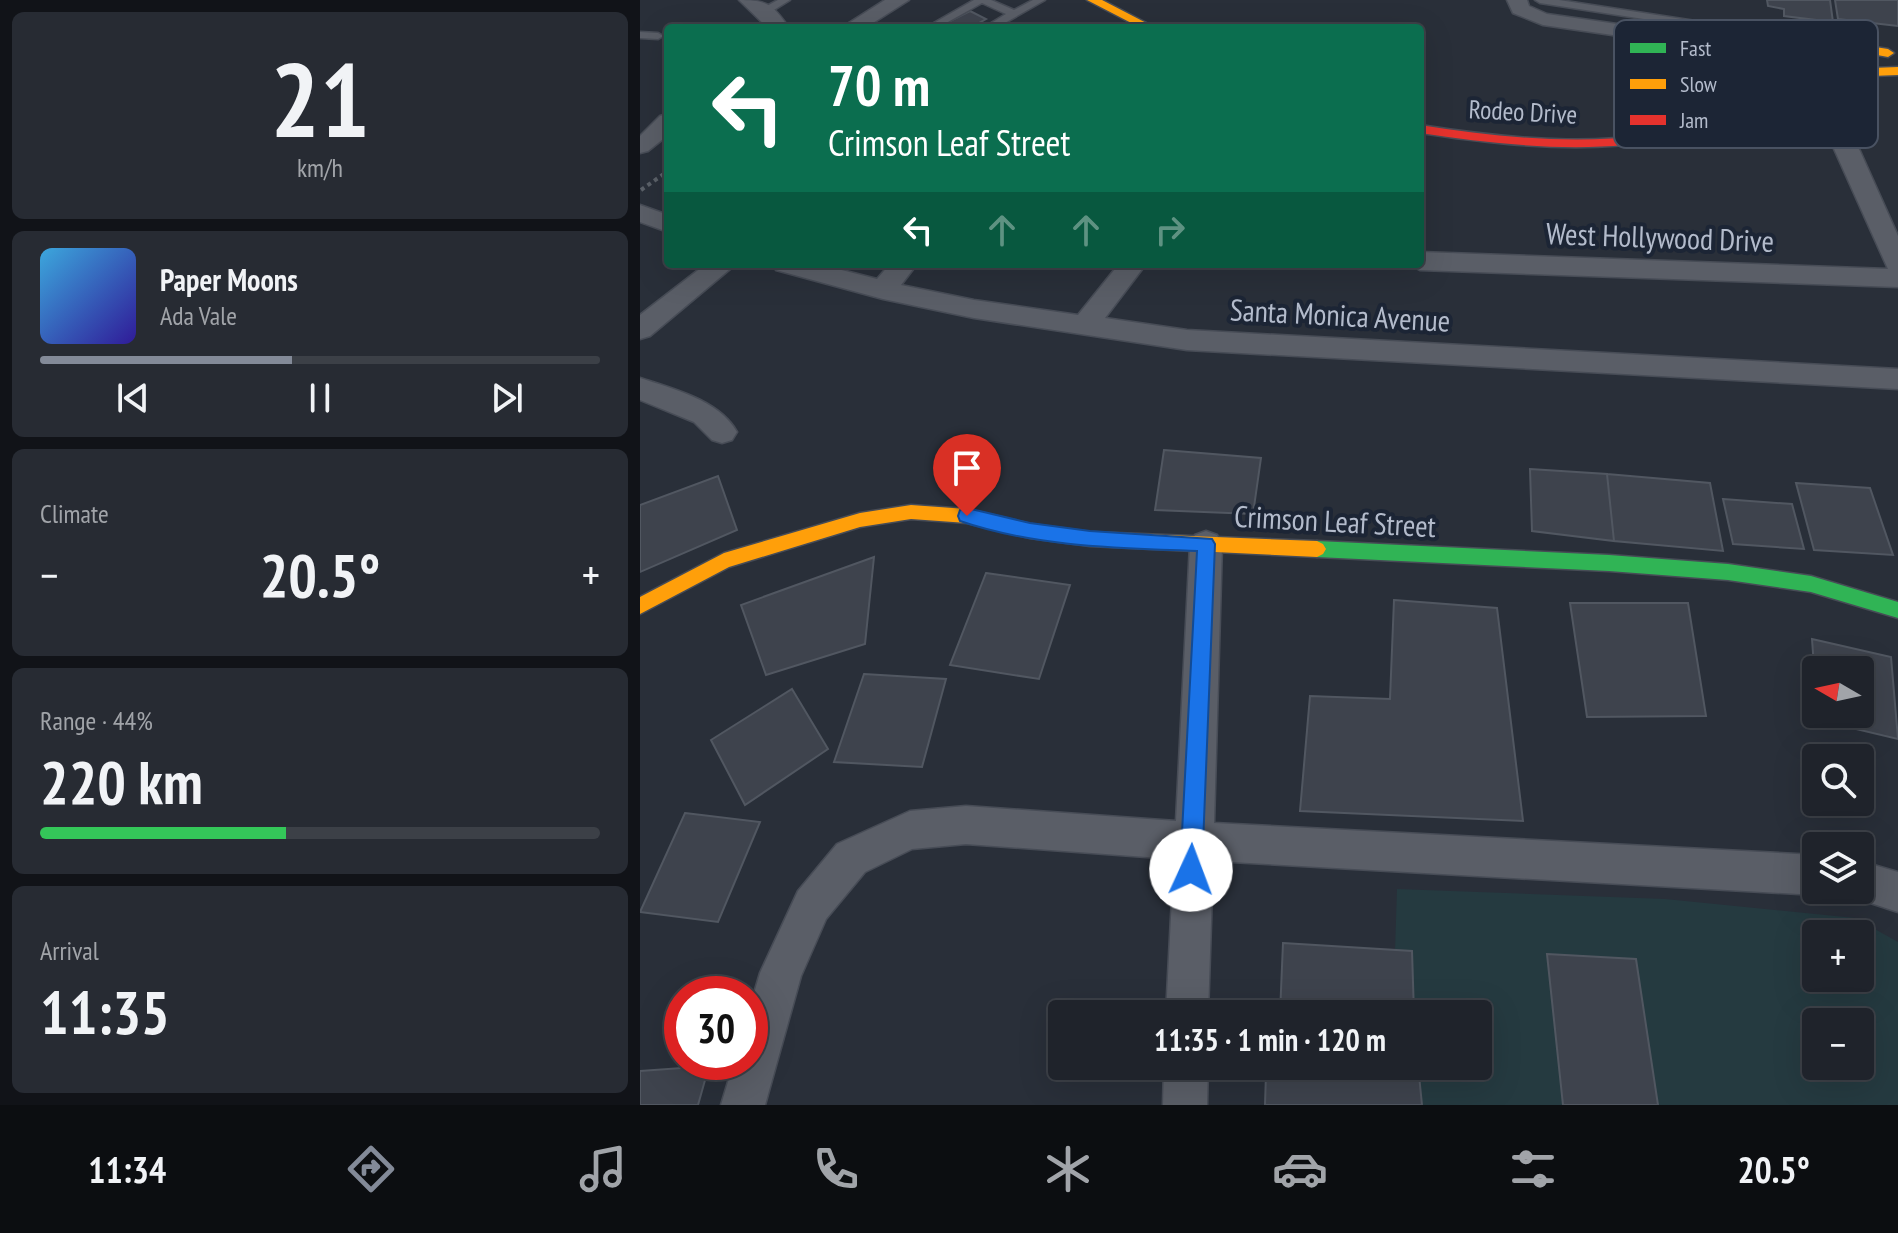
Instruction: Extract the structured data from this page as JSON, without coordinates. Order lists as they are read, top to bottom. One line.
{"streets":{"main road":["Rodeo Drive","Crimson Leaf Street"],"street":["West Hollywood Drive","Santa Monica Avenue"]},"legend":["Fast","Slow","Jam"],"north":"left","page":{"tile":[["21","km/h"],"Climate",["Range · 44%","220 km"],["Arrival","11:35"]],"turn":["70 m","Crimson Leaf Street"],"song":["Paper Moons","Ada Vale"],"heat":["−","20.5°","+"],"map_buttons":["+","−"],"limit":"30","trip":"11:35 · 1 min · 120 m","tabs":["11:34","20.5°"]}}
